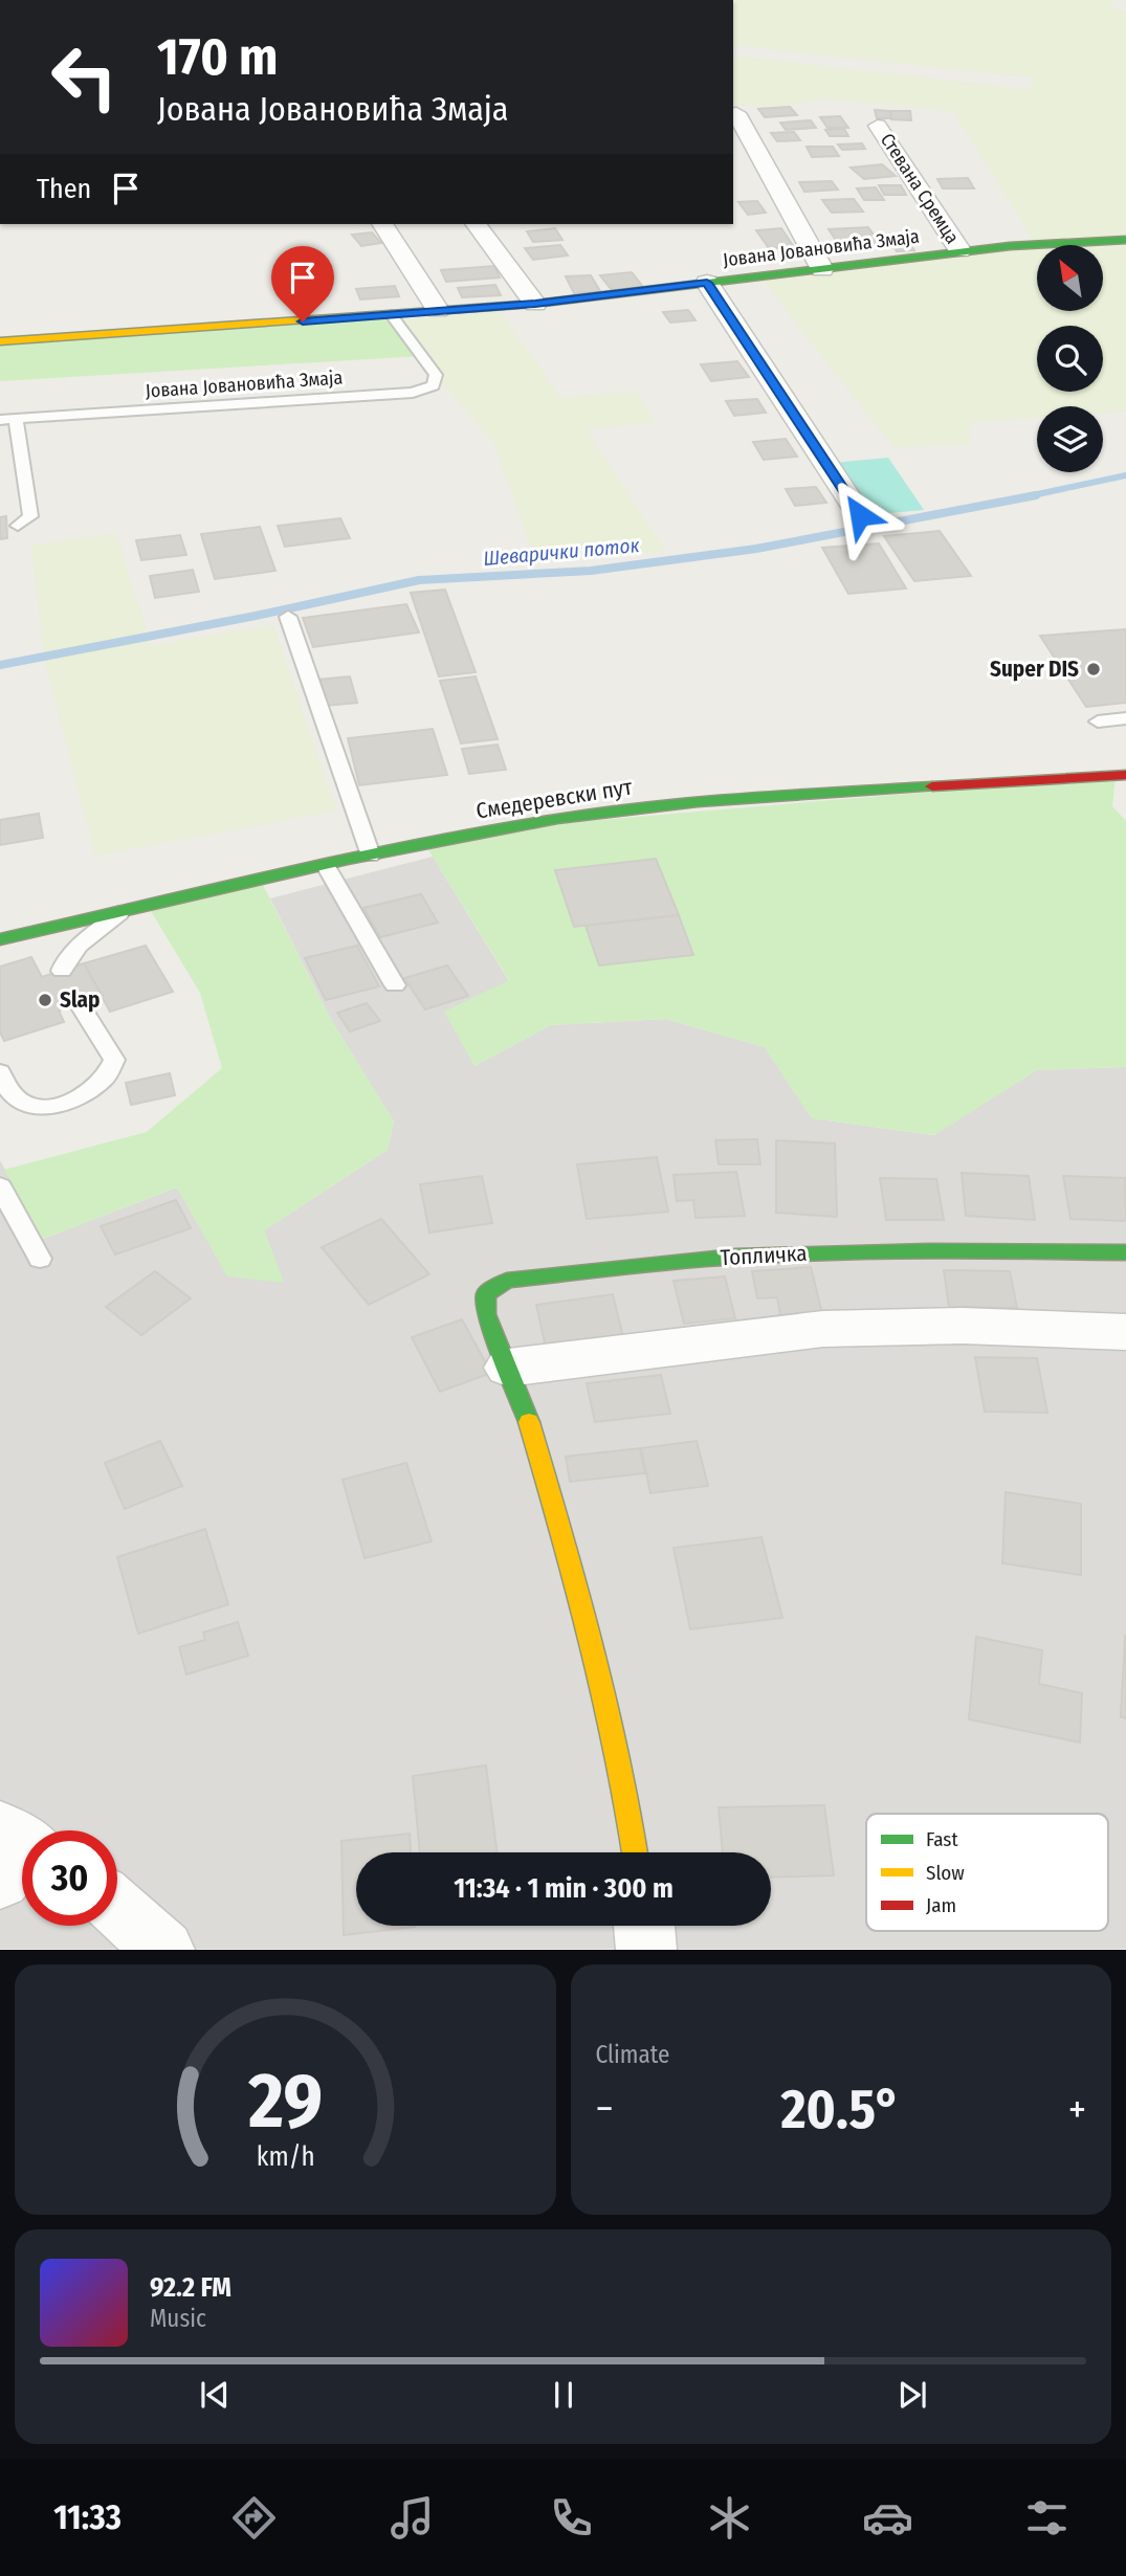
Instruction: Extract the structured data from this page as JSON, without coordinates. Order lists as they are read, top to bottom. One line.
{"streets":{"street":["Стевана Сремца","Јована Јовановића Змаја","Смедеревски пут","Топличка"]},"crossings":[["Стевана Сремца","Јована Јовановића Змаја"]],"water":["Шеварички поток"],"places":["Super DIS","Slap"],"legend":["Fast","Slow","Jam"],"north":"top left","page":{"turn":["170 m","Јована Јовановића Змаја"],"then":"Then","limit":"30","trip":"11:34 · 1 min · 300 m","tile":"Climate","heat":["−","20.5°","+"],"song":["92.2 FM","Music"],"tabs":"11:33","gauge":["29","km/h"]}}
